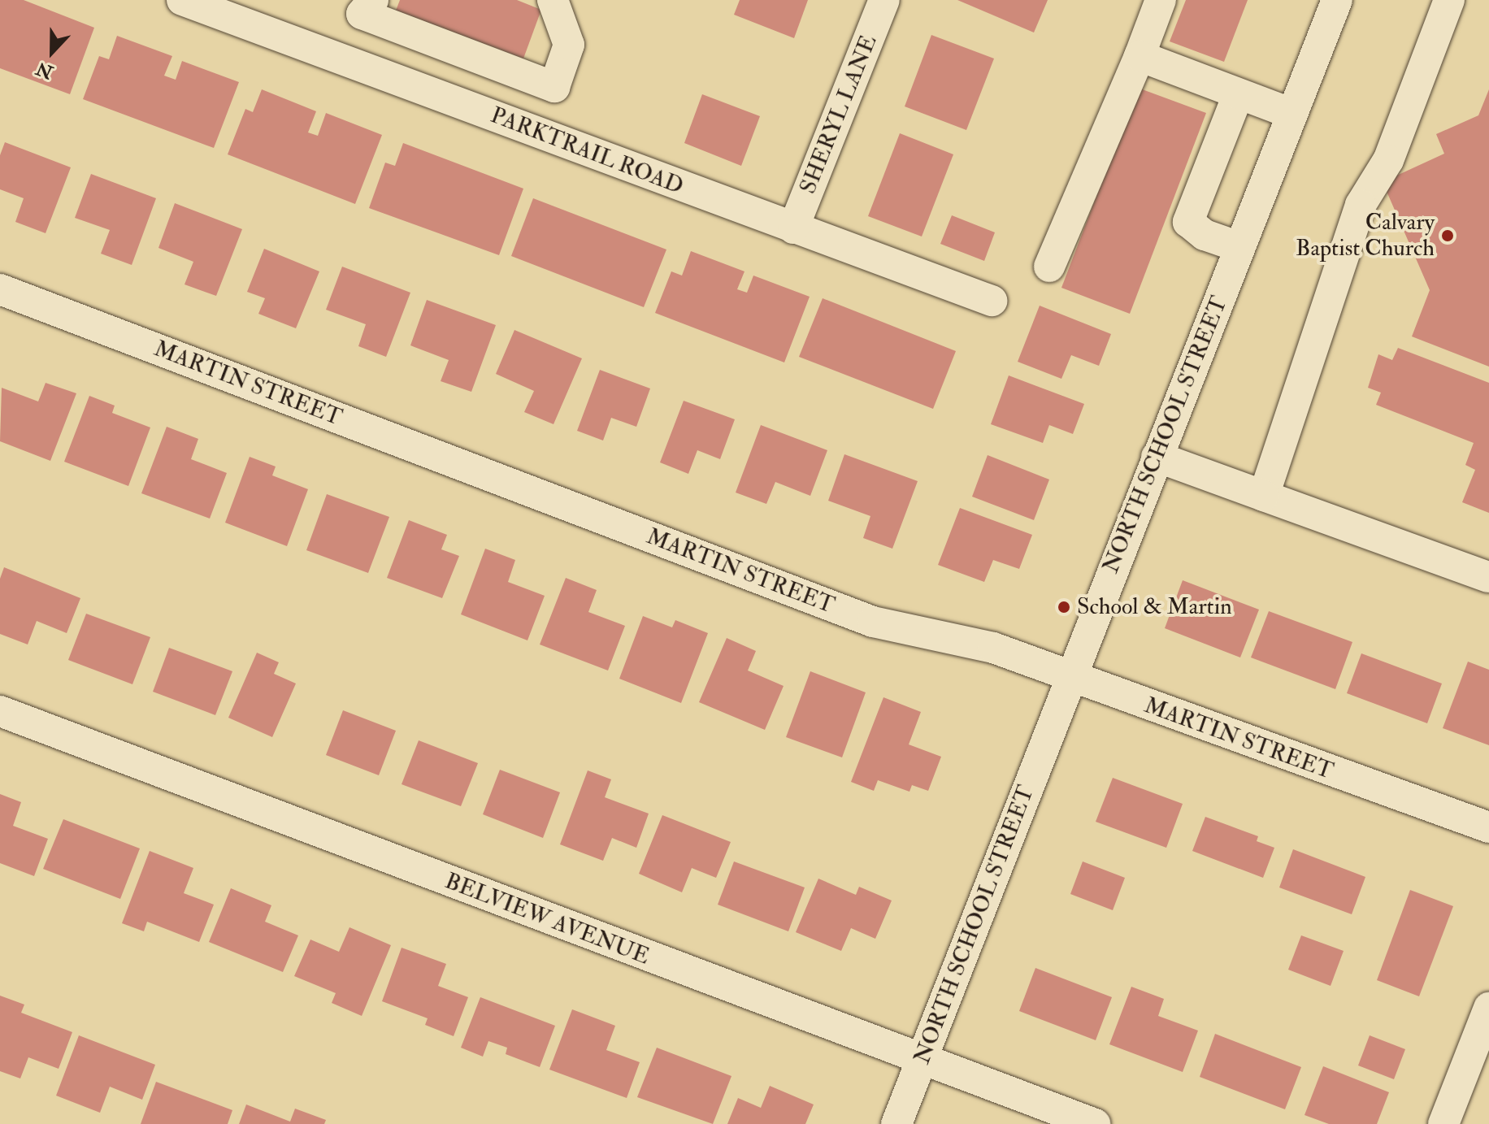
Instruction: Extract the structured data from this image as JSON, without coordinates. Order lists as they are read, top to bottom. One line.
{"streets":{"street":["SHERYL LANE","PARKTRAIL ROAD","MARTIN STREET","NORTH SCHOOL STREET","BELVIEW AVENUE"]},"crossings":[["SHERYL LANE","PARKTRAIL ROAD"],["MARTIN STREET","NORTH SCHOOL STREET"],["NORTH SCHOOL STREET","BELVIEW AVENUE"]],"places":["Calvary Baptist Church","School & Martin"],"north":"bottom"}
